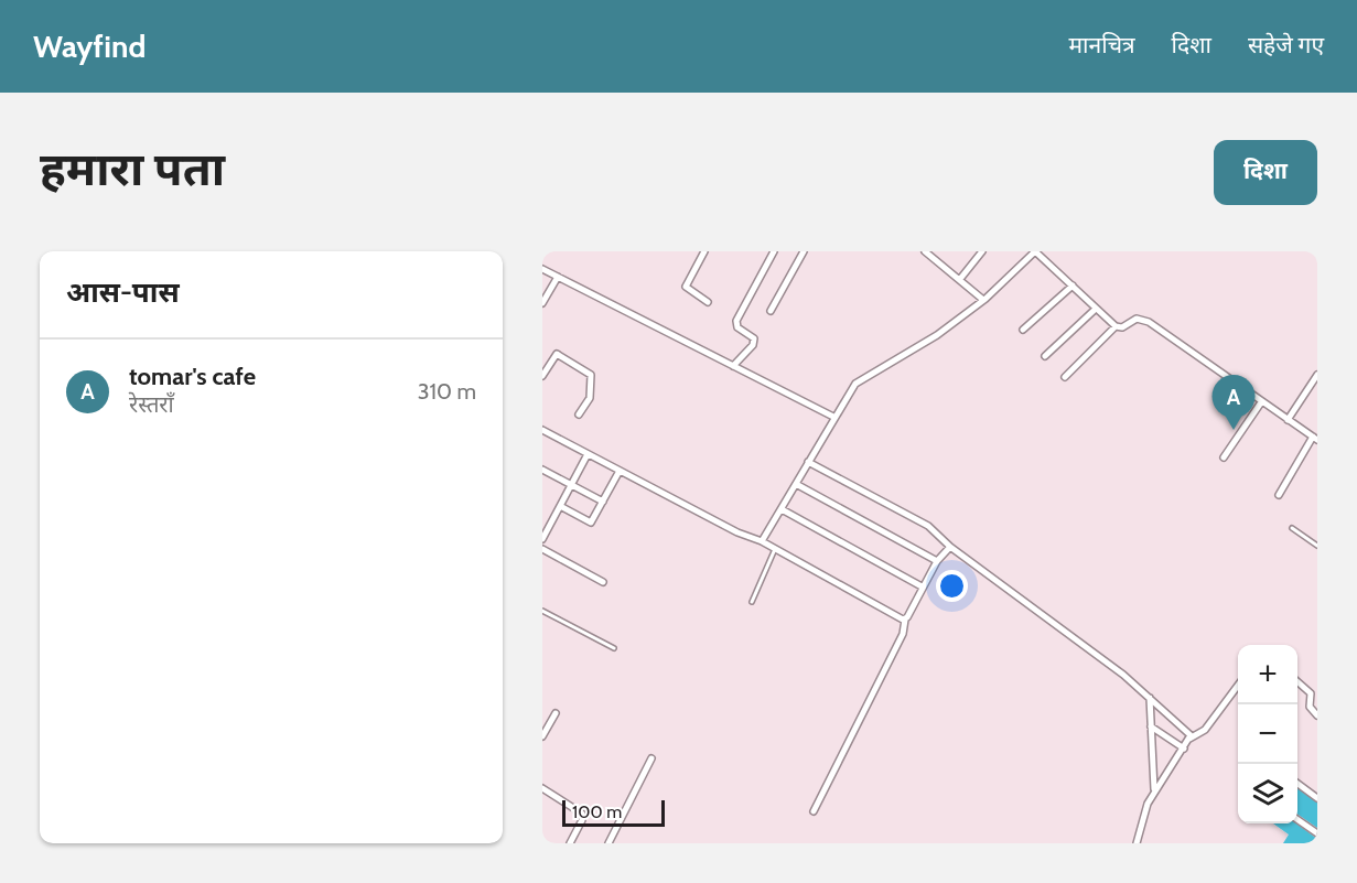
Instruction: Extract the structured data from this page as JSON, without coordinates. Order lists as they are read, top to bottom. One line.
{"scale_bar":"100 m","page":{"header":"Wayfind","nav":["मानचित्र","दिशा","सहेजे गए"],"title":"हमारा पता","buttons":"दिशा","heading":"आस-पास","list":[{"mark":"A","name":"tomar's cafe","note":"रेस्तराँ","value":"310 m"}],"pins":"A","map_buttons":["+","−"],"scale":"100 m"}}
